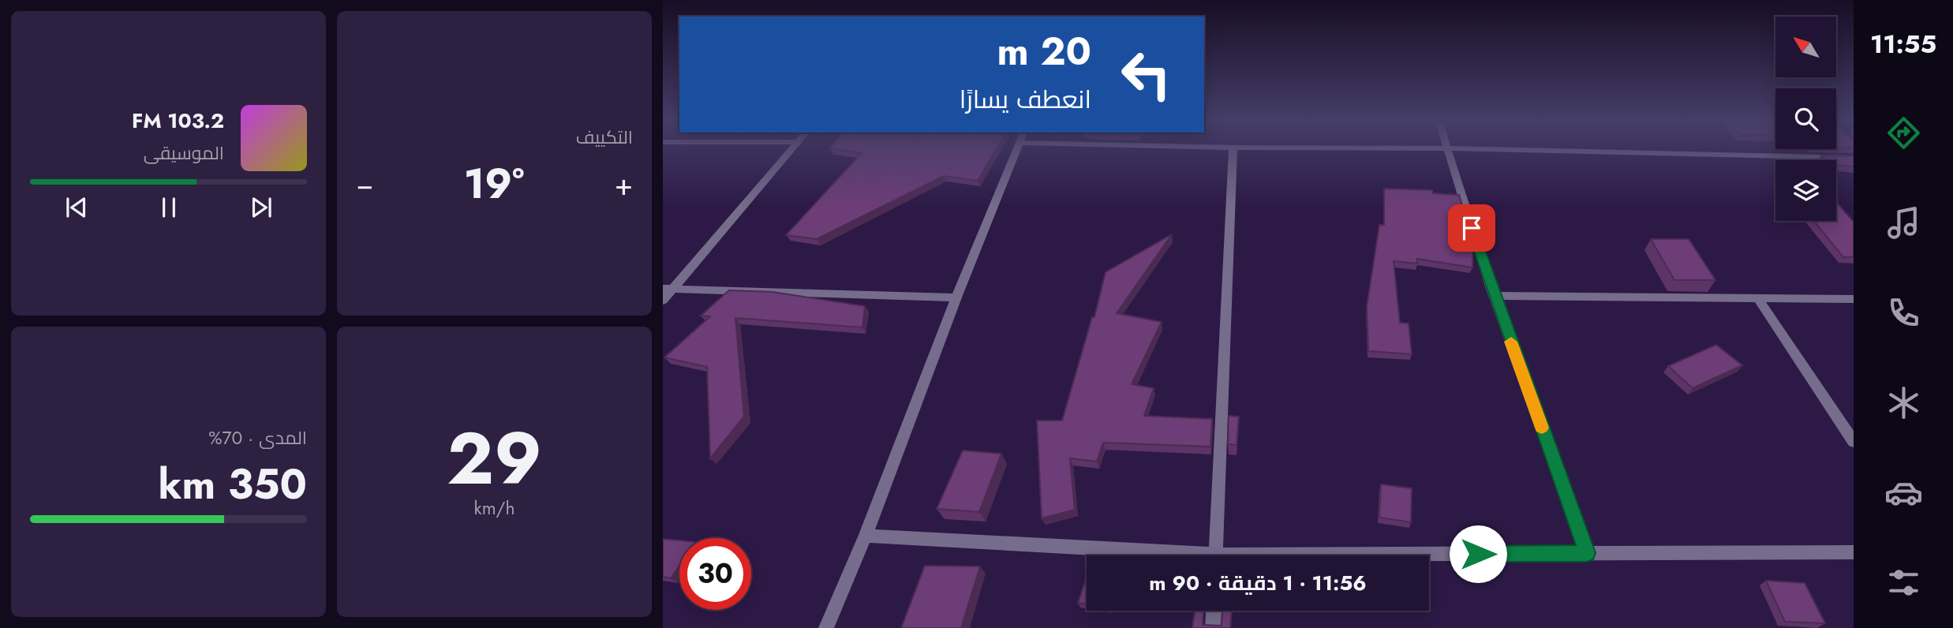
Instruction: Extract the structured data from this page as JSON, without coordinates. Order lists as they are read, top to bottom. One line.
{"north":"top left","page":{"tabs":"11:55","tile":["التكييف",["29","km/h"],["المدى · 70%","350 km"]],"turn":["20 m","انعطف يسارًا"],"song":["103.2 FM","الموسيقى"],"heat":["−","19°","+"],"limit":"30","trip":"11:56 · 1 دقيقة · 90 m"}}
